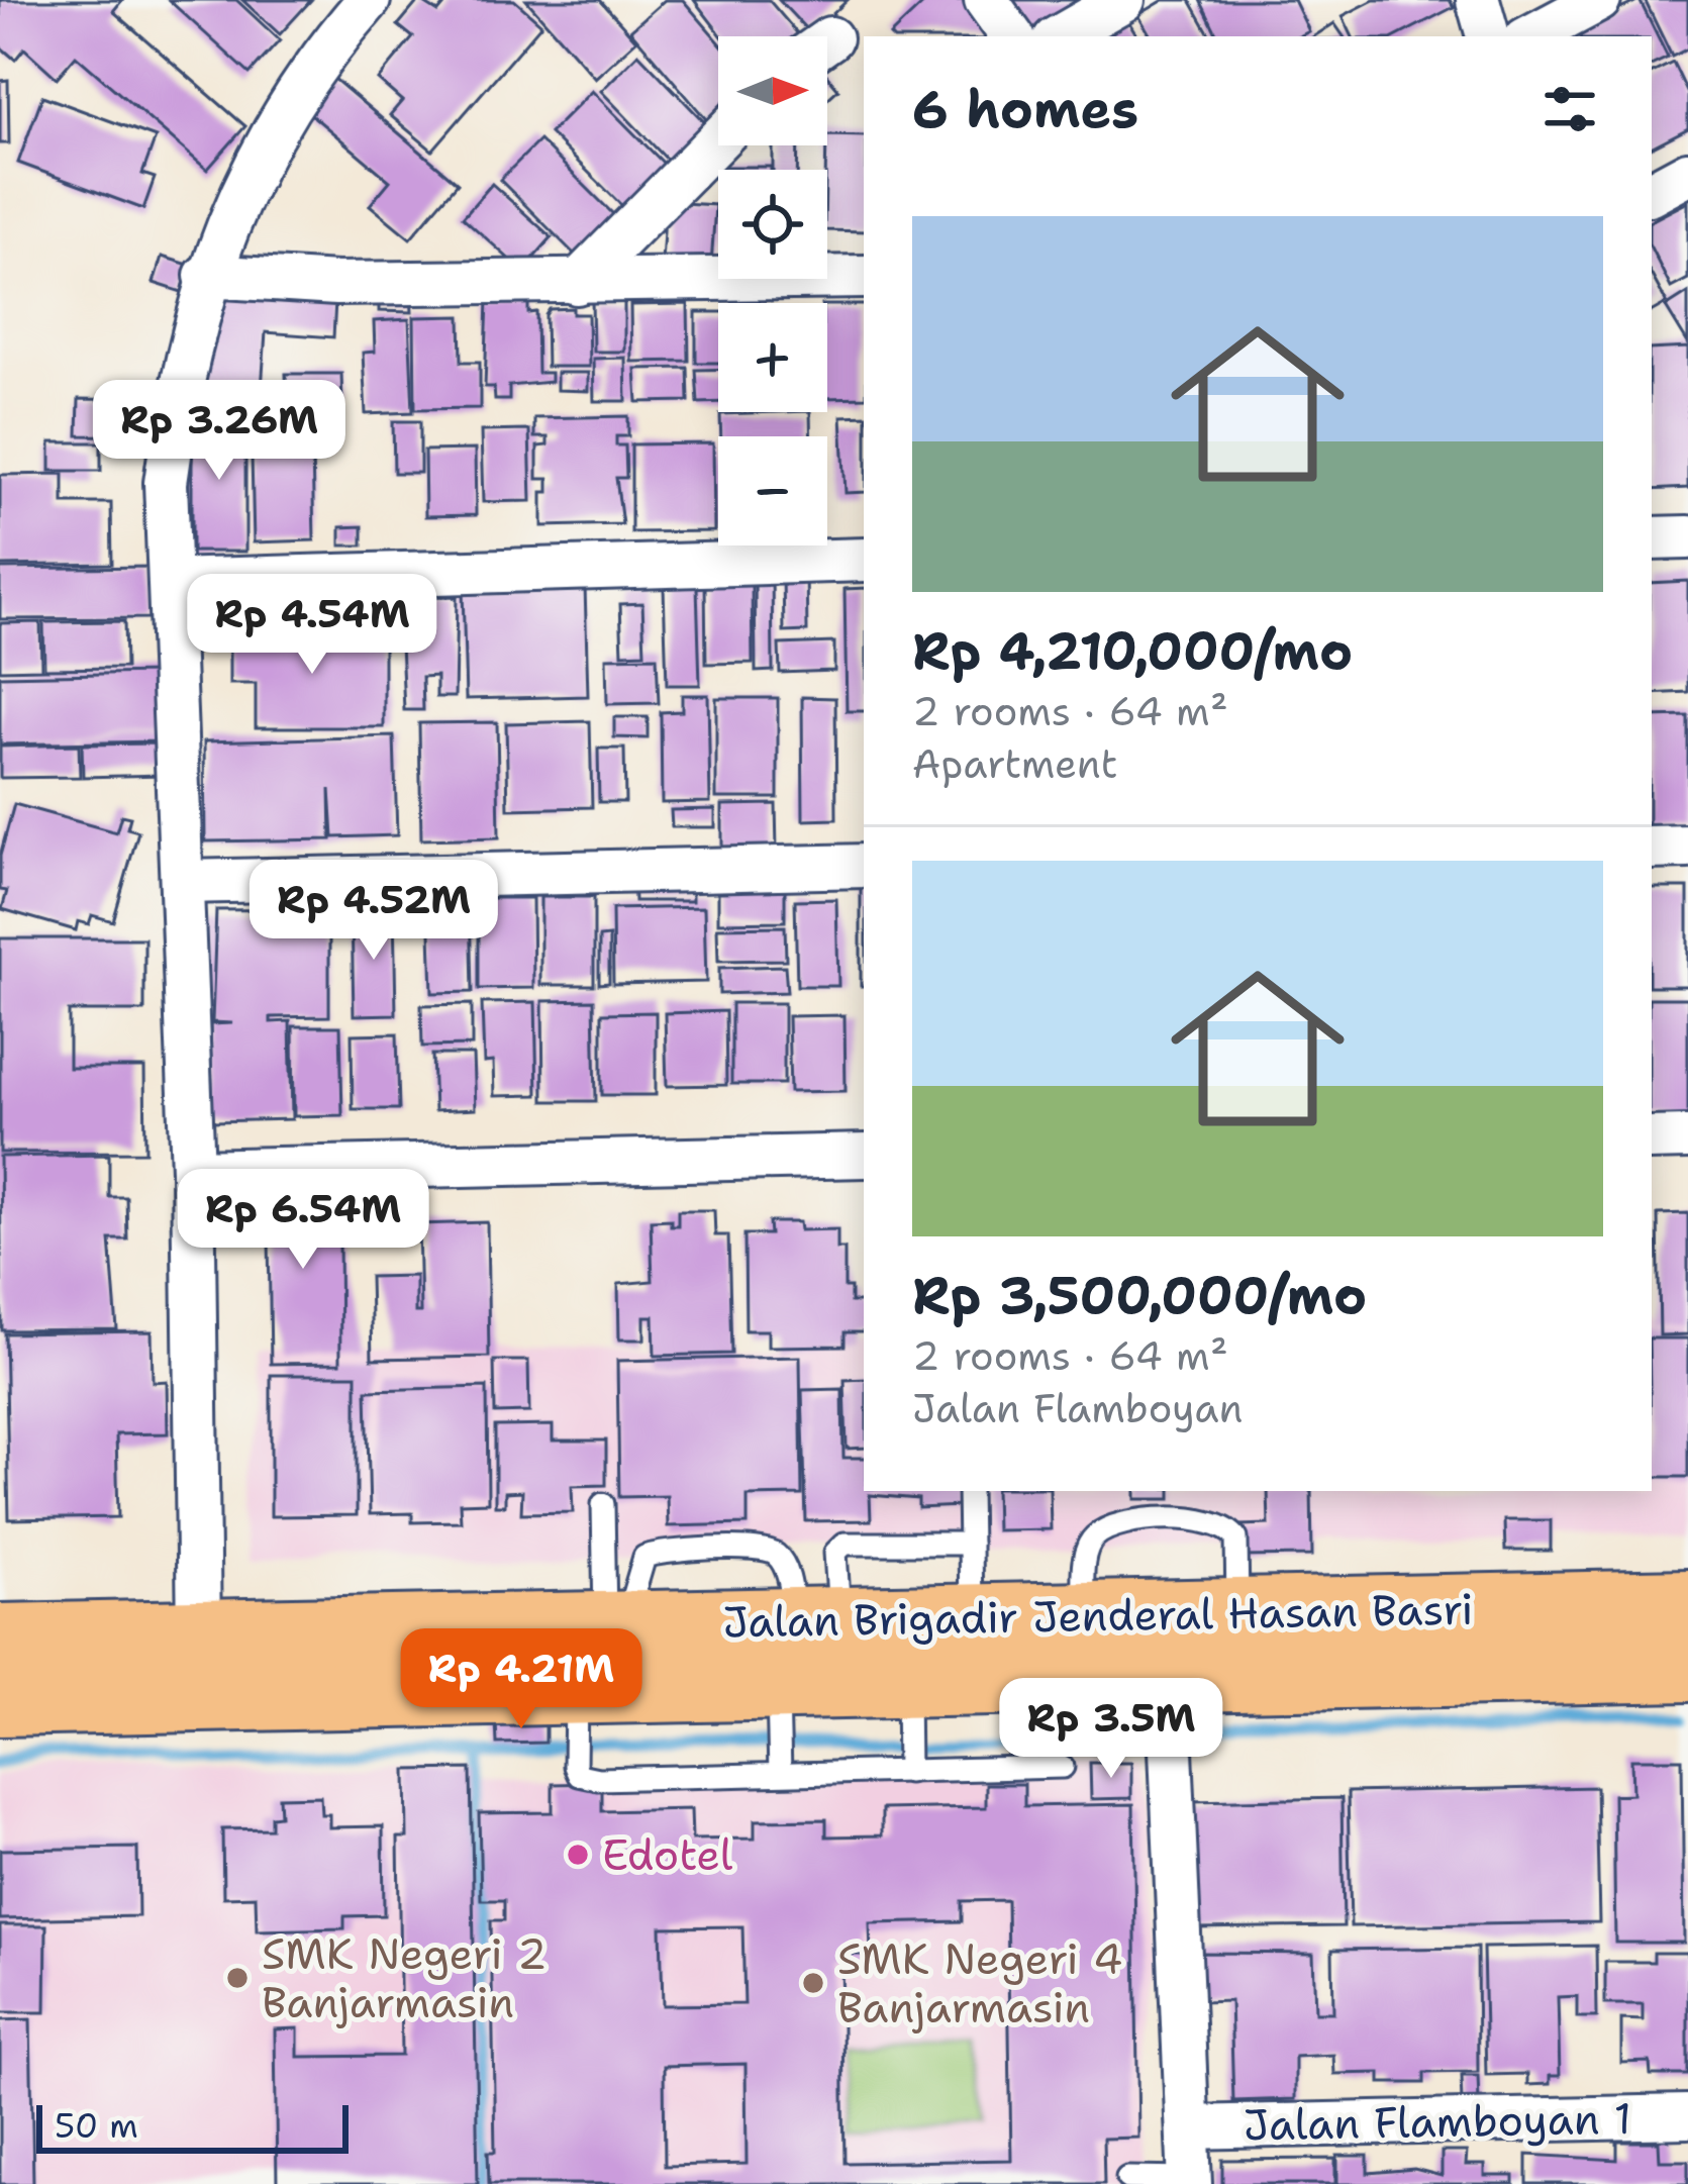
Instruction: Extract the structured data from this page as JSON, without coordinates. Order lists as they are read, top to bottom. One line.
{"streets":{"highway":["Jalan Brigadir Jenderal Hasan Basri"],"street":["Jalan Flamboyan 1"]},"places":["Edotel","SMK Negeri 2 Banjarmasin","SMK Negeri 4 Banjarmasin"],"scale_bar":"50 m","north":"right","page":{"map_buttons":["+","−"],"heading":"6 homes","list":[{"name":"Rp 4,210,000/mo","note":"2 rooms · 64 m² · Apartment"},{"name":"Rp 3,500,000/mo","note":"2 rooms · 64 m² · Jalan Flamboyan"}],"price":["Rp 3.26M","Rp 4.54M","Rp 4.52M","Rp 6.54M","Rp 4.21M","Rp 3.5M"],"scale":"50 m"}}
